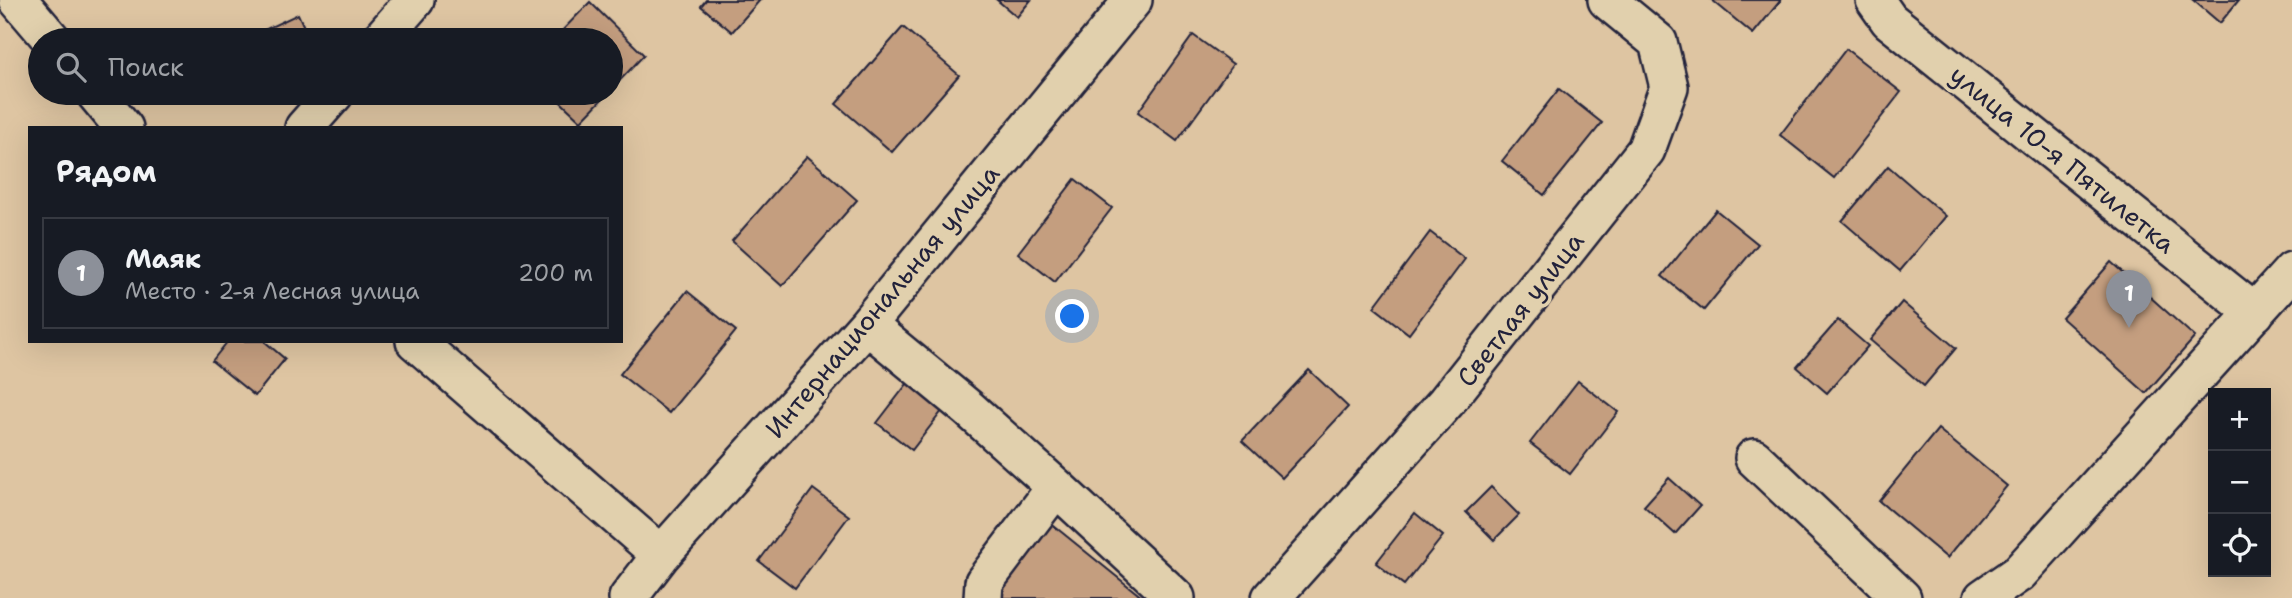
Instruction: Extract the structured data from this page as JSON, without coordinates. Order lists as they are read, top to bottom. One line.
{"streets":{"street":["улица 10-я Пятилетка","Интернациональная улица","Светлая улица"]},"page":{"search":"Поиск","heading":"Рядом","list":[{"mark":"1","name":"Маяк","note":"Место · 2-я Лесная улица","value":"200 m"}],"pins":"1","map_buttons":["+","−"]}}
